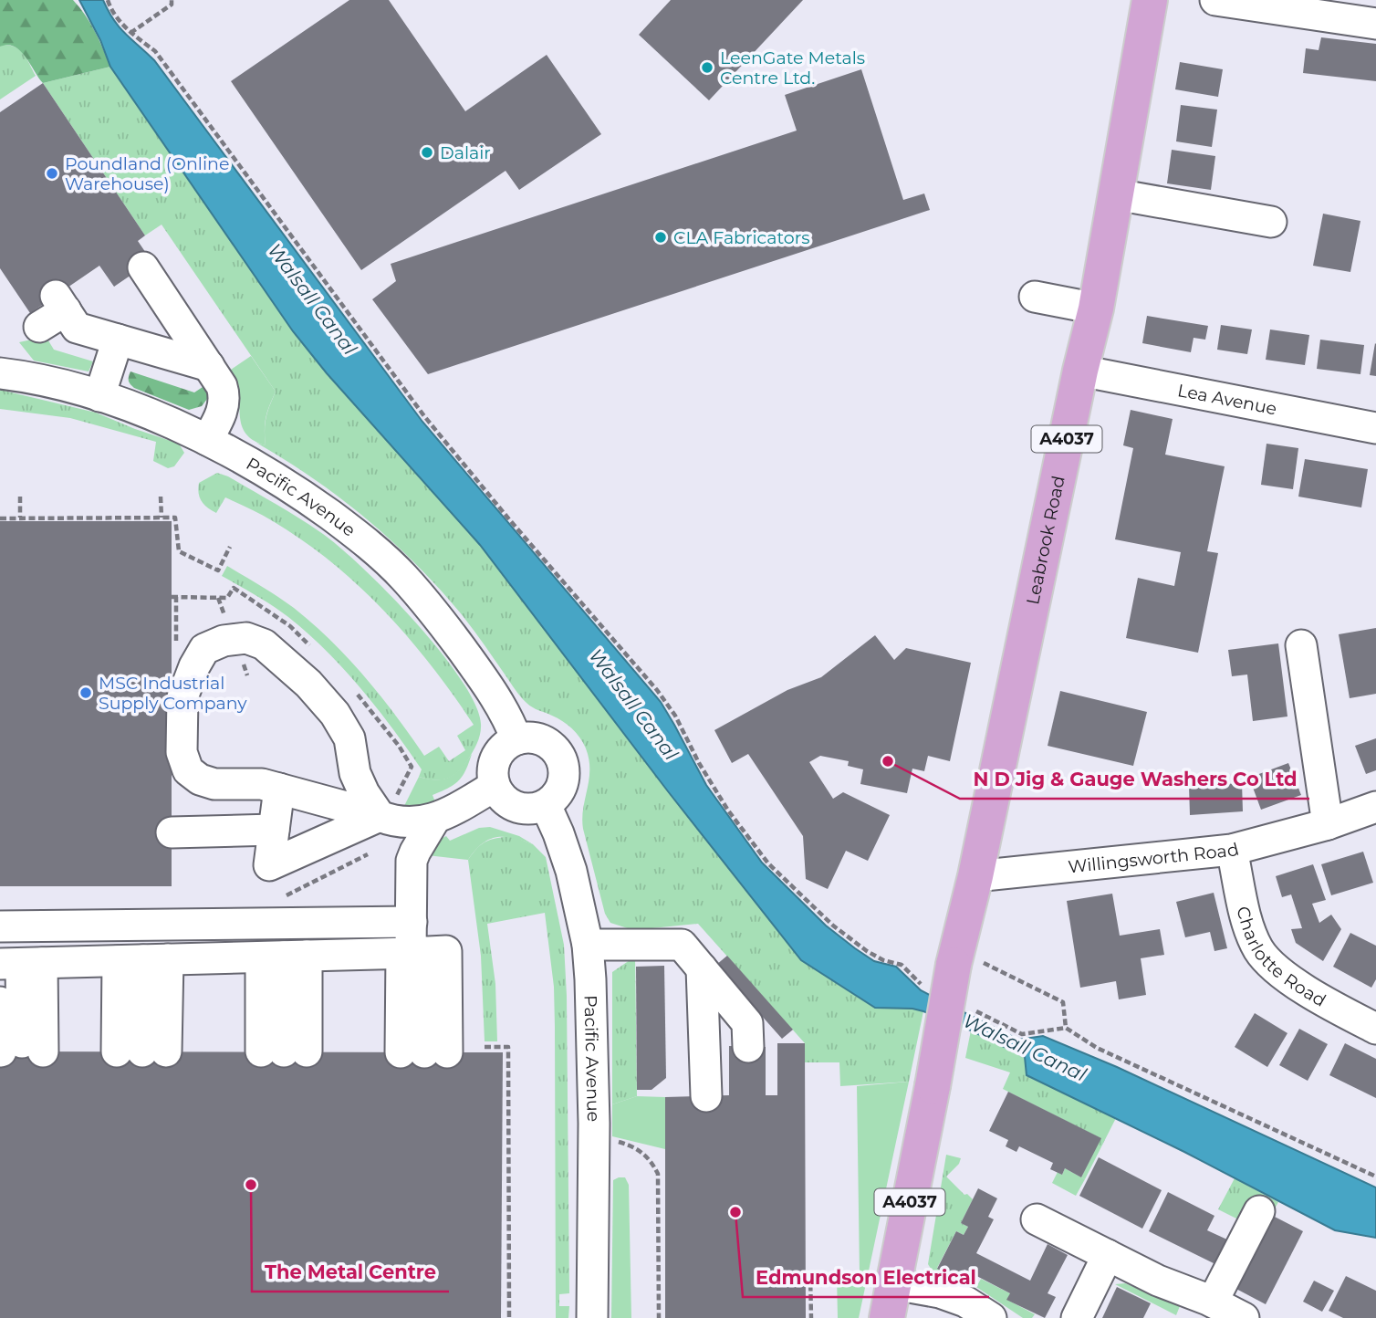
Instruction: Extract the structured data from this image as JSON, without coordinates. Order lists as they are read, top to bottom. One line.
{"streets":{"main road":["A4037","Leabrook Road"],"street":["Lea Avenue","Pacific Avenue","Willingsworth Road","Charlotte Road"]},"crossings":[["Lea Avenue","Leabrook Road"],["A4037","Leabrook Road"],["Leabrook Road","Willingsworth Road"],["Willingsworth Road","Charlotte Road"]],"water":["Walsall Canal"],"places":["LeenGate Metals Centre Ltd.","Dalair","Poundland (Online Warehouse)","CLA Fabricators","MSC Industrial Supply Company","N D Jig & Gauge Washers Co Ltd","The Metal Centre","Edmundson Electrical"]}
